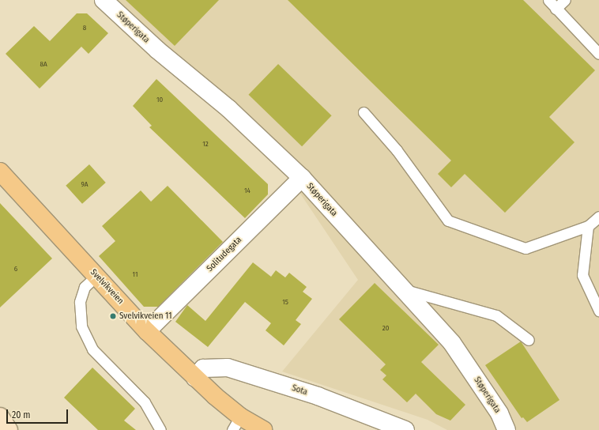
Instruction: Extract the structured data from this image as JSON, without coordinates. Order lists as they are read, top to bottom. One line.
{"streets":{"main road":["Svelvikveien"],"street":["Støperigata","Solitudegata","Sota"]},"crossings":[["Støperigata","Solitudegata"],["Solitudegata","Svelvikveien"],["Svelvikveien","Sota"]],"places":["Svelvikveien 11"],"house_numbers":["8","8A","10","12","9A","14","6","11","15","20"],"scale_bar":"20 m"}
